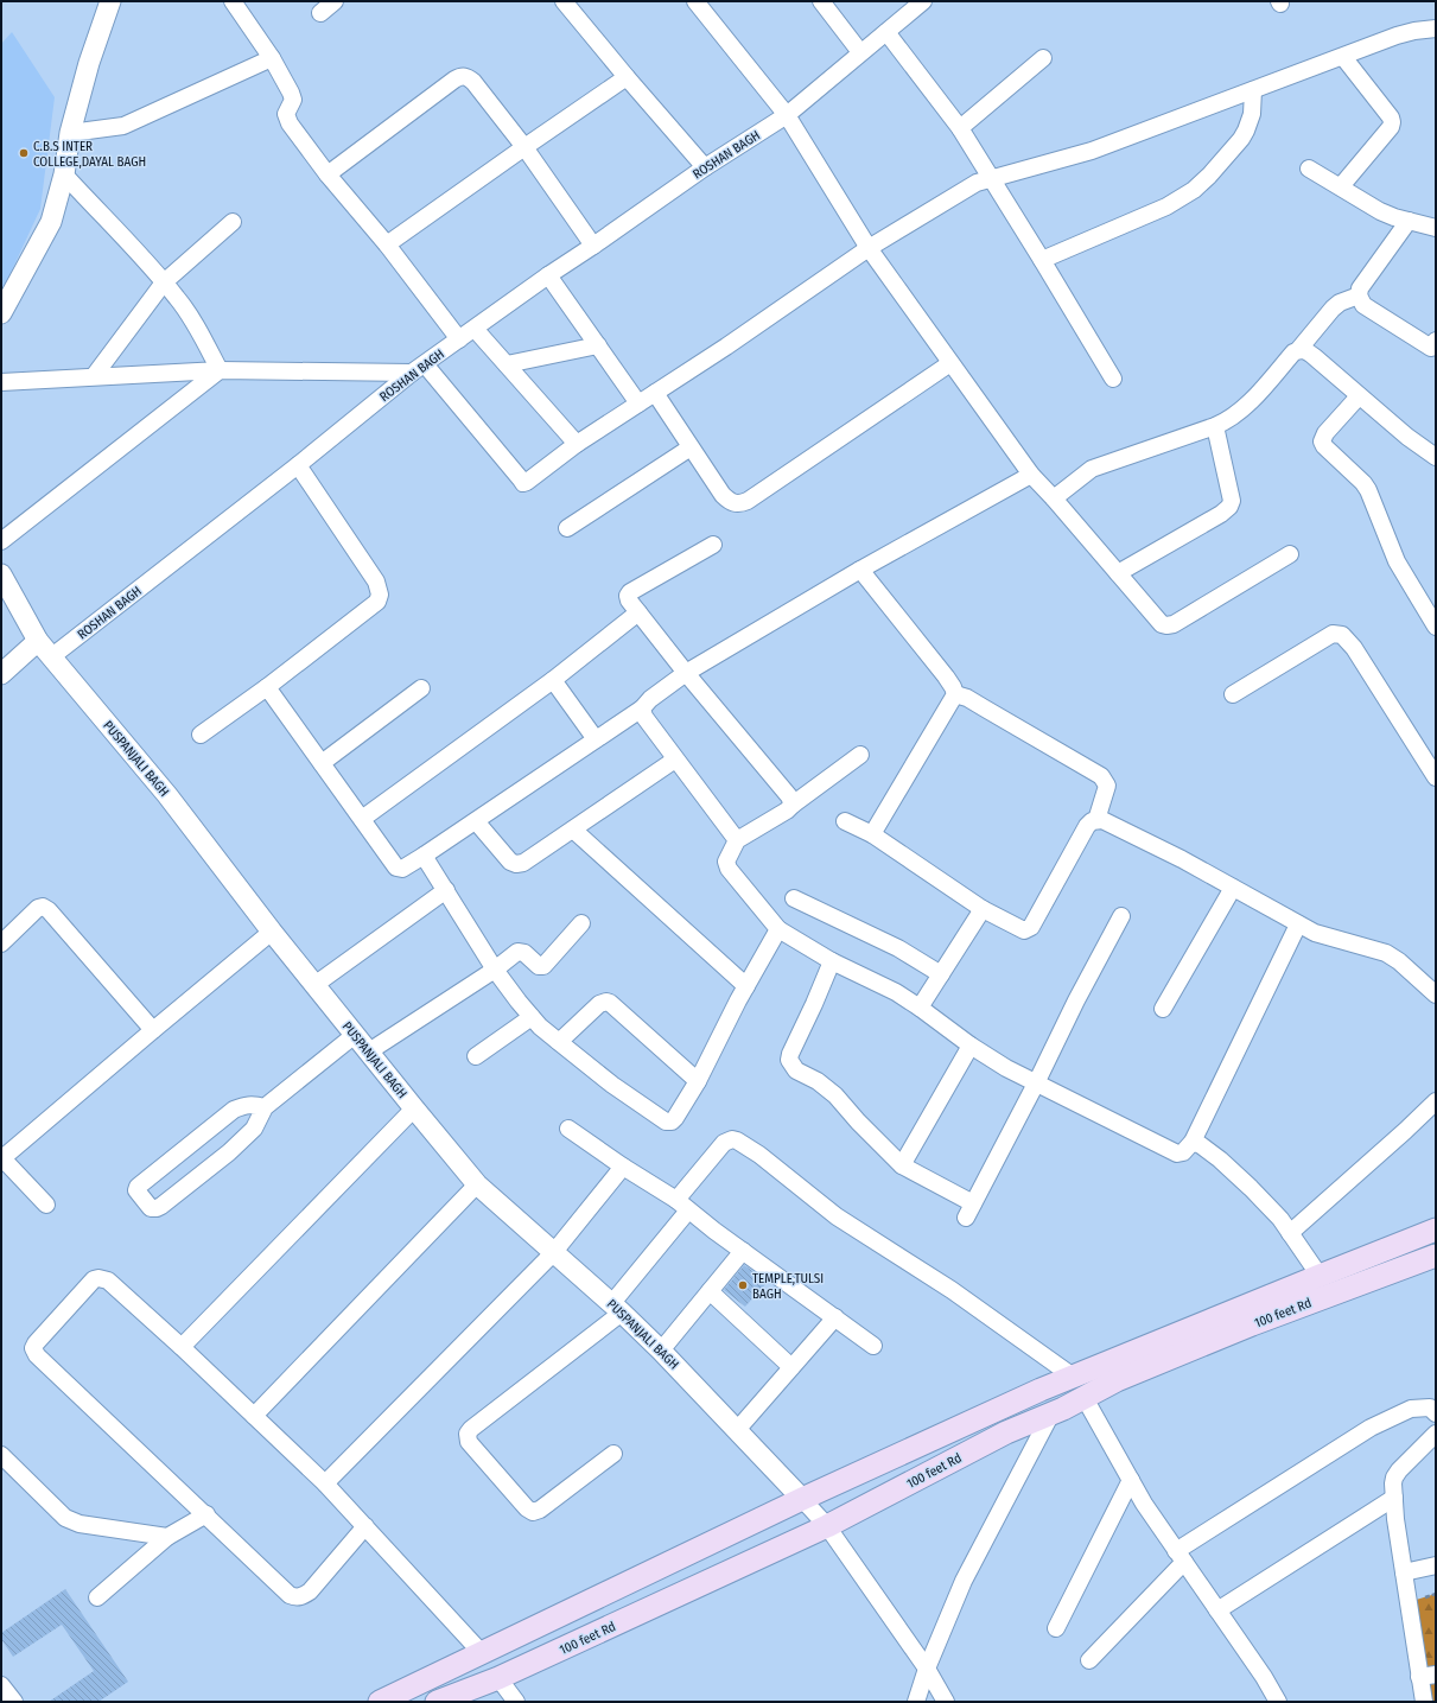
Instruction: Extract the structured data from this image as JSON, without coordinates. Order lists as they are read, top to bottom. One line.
{"streets":{"main road":["100 feet Rd"],"street":["ROSHAN BAGH","PUSPANJALI BAGH"]},"crossings":[["ROSHAN BAGH","PUSPANJALI BAGH"]],"places":["C.B.S INTER COLLEGE,DAYAL BAGH","TEMPLE,TULSI BAGH"]}
